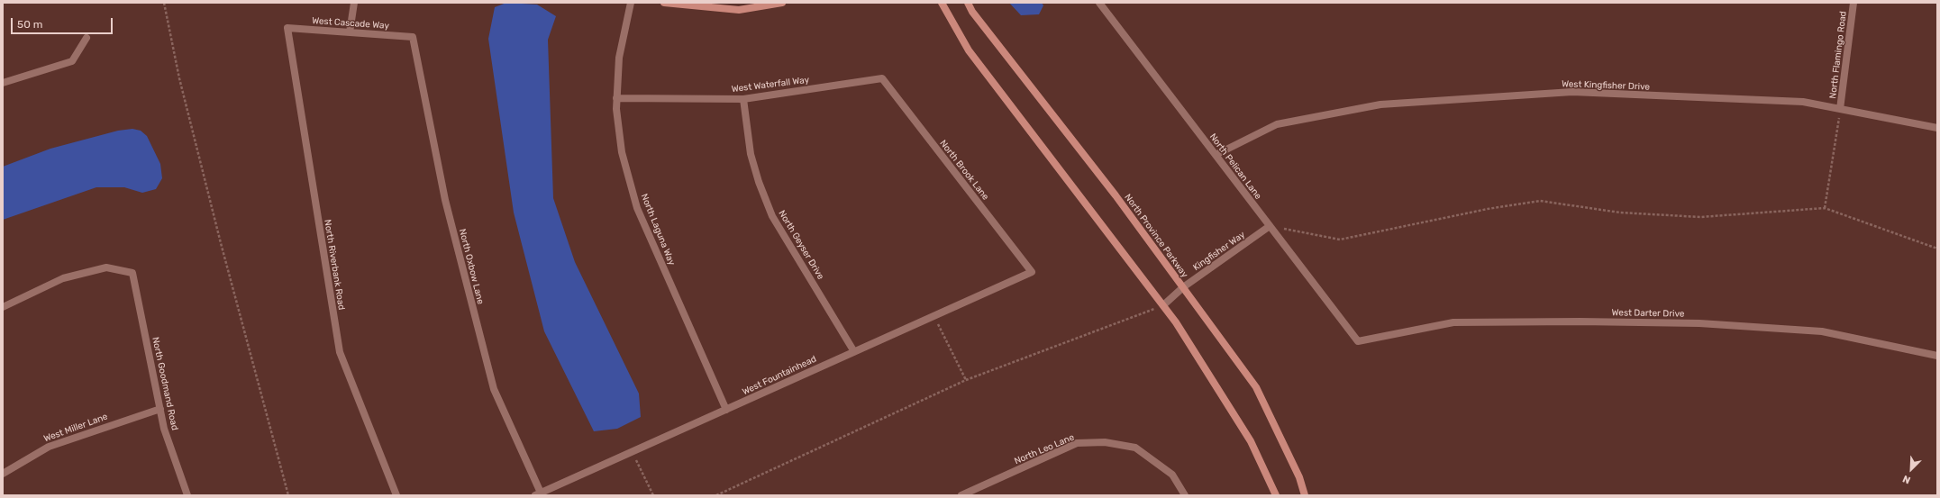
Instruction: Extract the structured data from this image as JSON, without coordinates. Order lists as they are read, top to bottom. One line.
{"streets":{"street":["West Cascade Way","North Flamingo Road","West Waterfall Way","West Kingfisher Drive","North Pelican Lane","North Brook Lane","North Laguna Way","North Province Parkway","North Geyser Drive","Kingfisher Way","North Riverbank Road","North Oxbow Lane","West Darter Drive","West Fountainhead","North Goodmand Road","West Miller Lane","North Leo Lane"]},"crossings":[["West Cascade Way","North Riverbank Road"],["West Cascade Way","North Oxbow Lane"],["North Flamingo Road","West Kingfisher Drive"],["West Waterfall Way","North Brook Lane"],["West Waterfall Way","North Laguna Way"],["West Waterfall Way","North Geyser Drive"],["West Kingfisher Drive","North Pelican Lane"],["North Pelican Lane","Kingfisher Way"],["North Pelican Lane","West Darter Drive"],["North Brook Lane","West Fountainhead"],["North Laguna Way","West Fountainhead"],["North Province Parkway","Kingfisher Way"],["North Geyser Drive","West Fountainhead"],["North Oxbow Lane","West Fountainhead"],["North Goodmand Road","West Miller Lane"]],"scale_bar":"50 m","north":"bottom left"}
